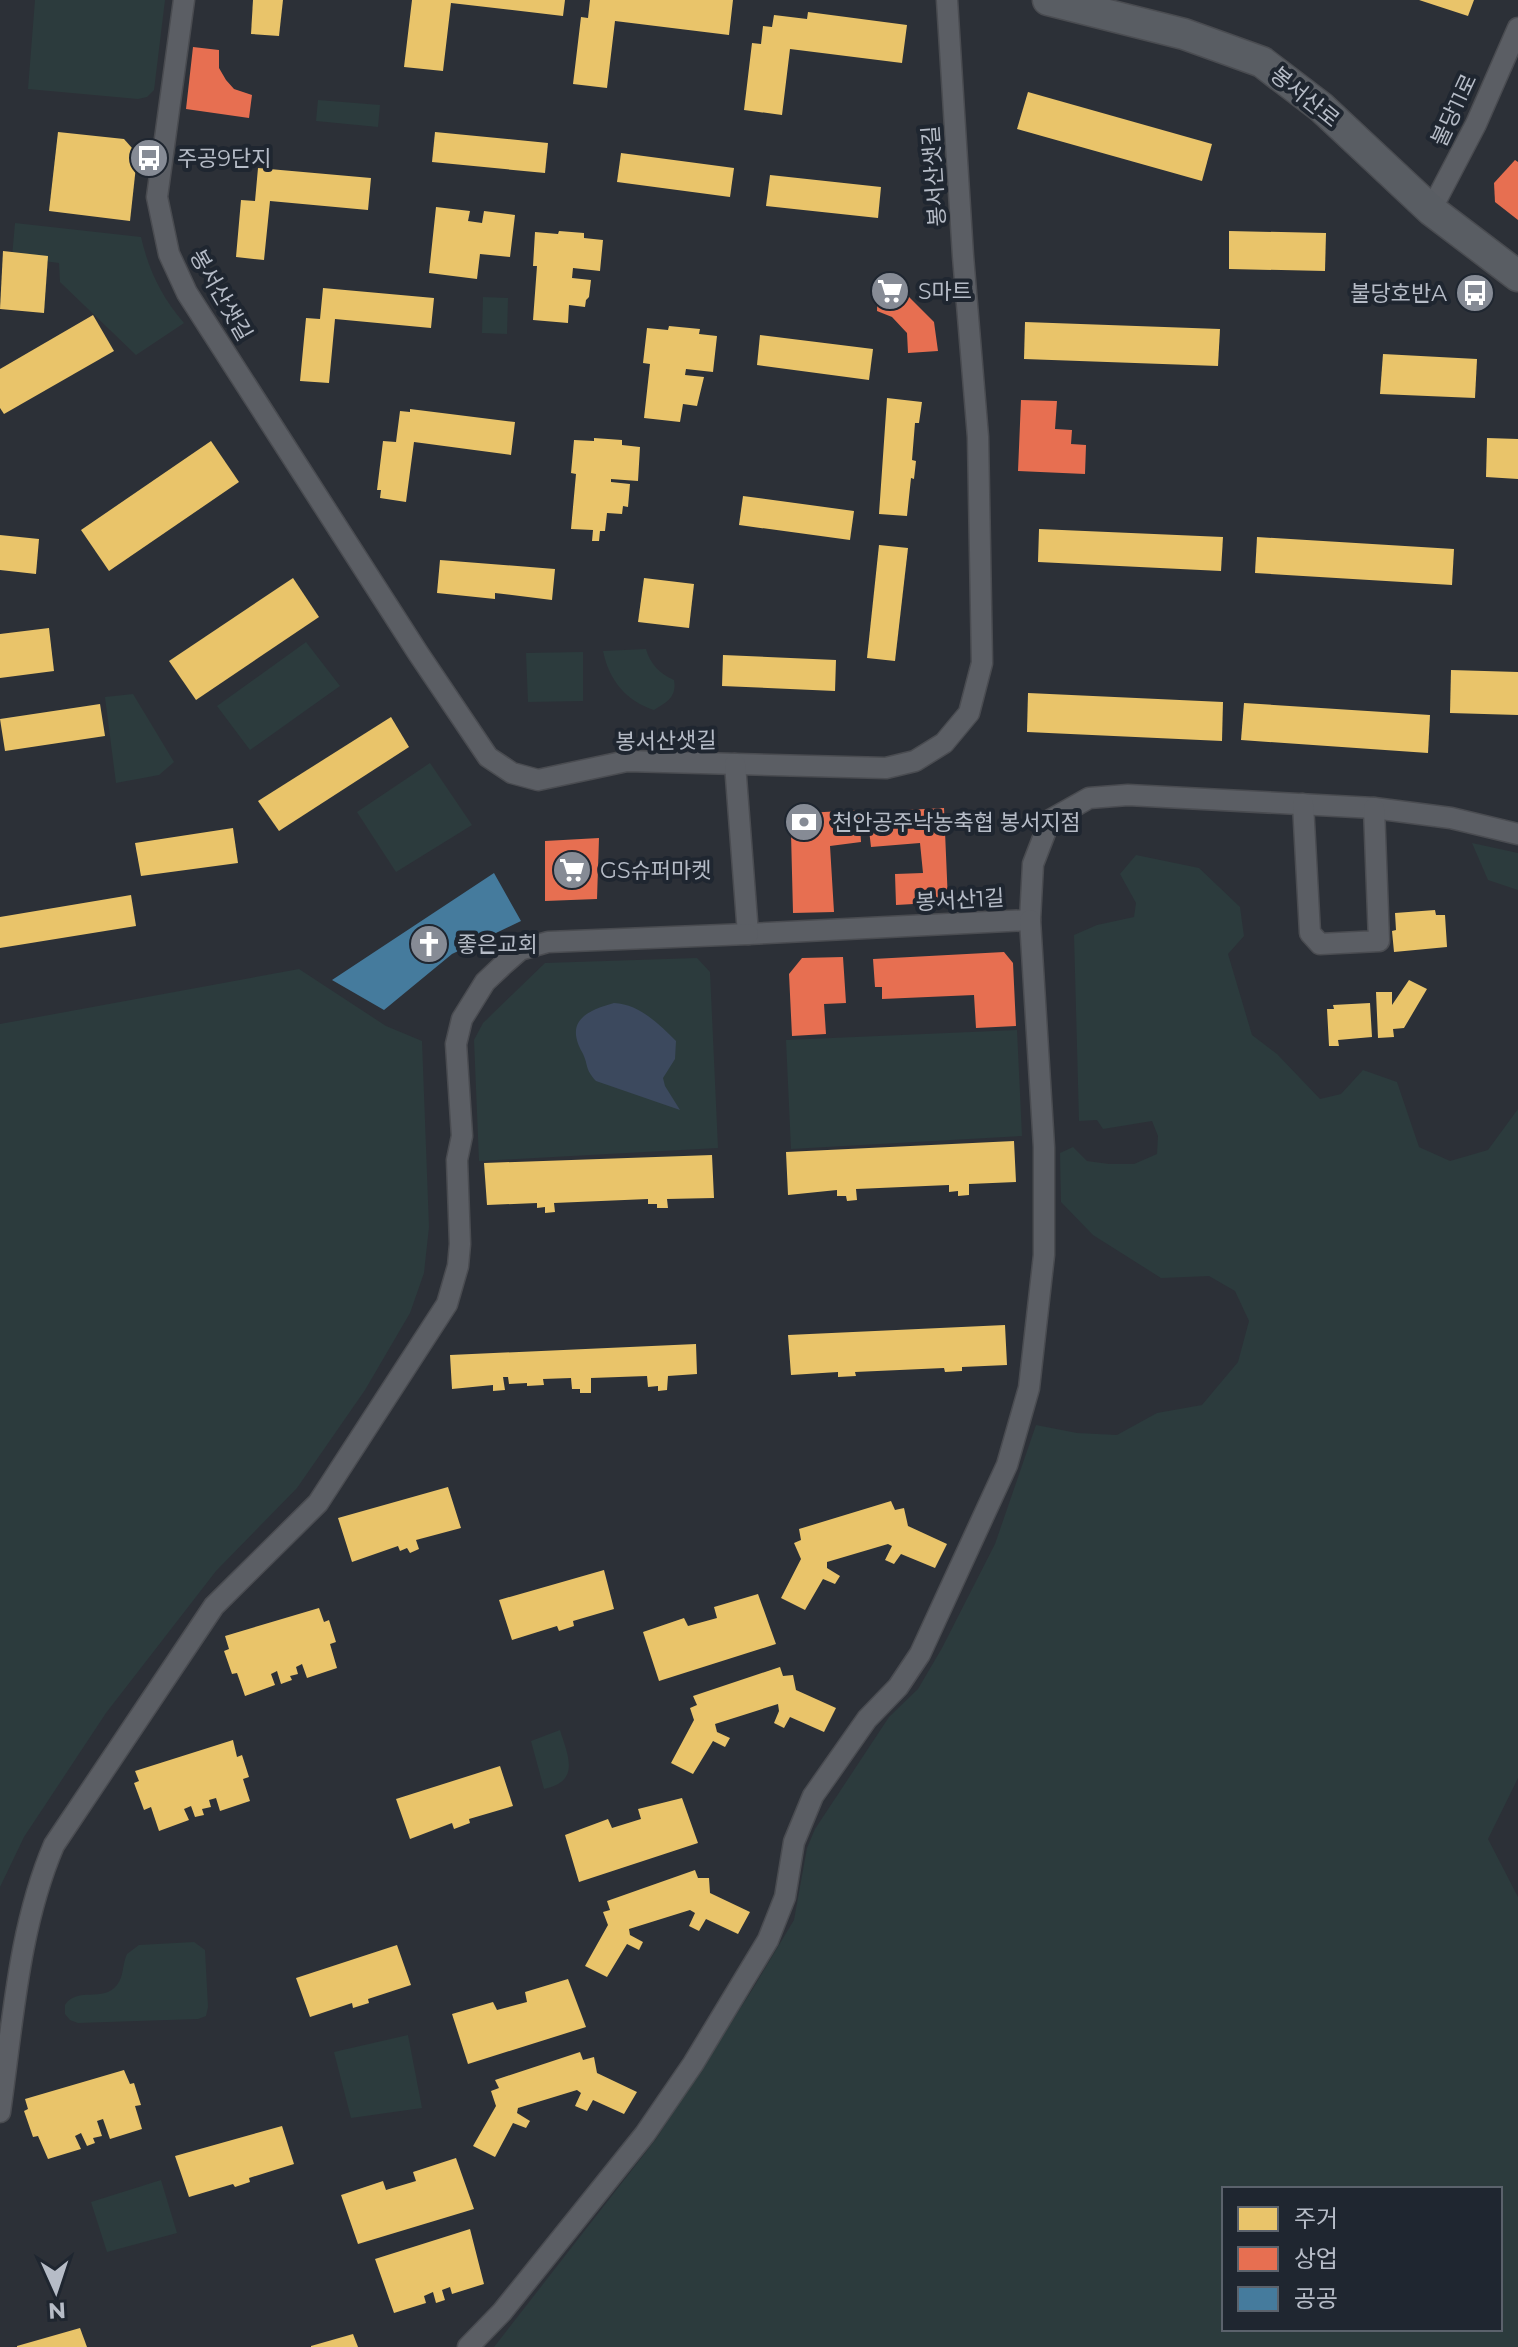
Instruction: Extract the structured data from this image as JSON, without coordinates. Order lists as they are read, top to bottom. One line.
{"streets":{"street":["봉서산로","불당11로","봉서산샛길","봉서산1길"]},"crossings":[["봉서산로","불당11로"]],"places":{"bus stop":["주공9단지","불당호반A"],"supermarket":["S마트","GS슈퍼마켓"],"bank":["천안공주낙농축협 봉서지점"],"church":["좋은교회"]},"legend":["주거","상업","공공"],"north":"bottom"}
